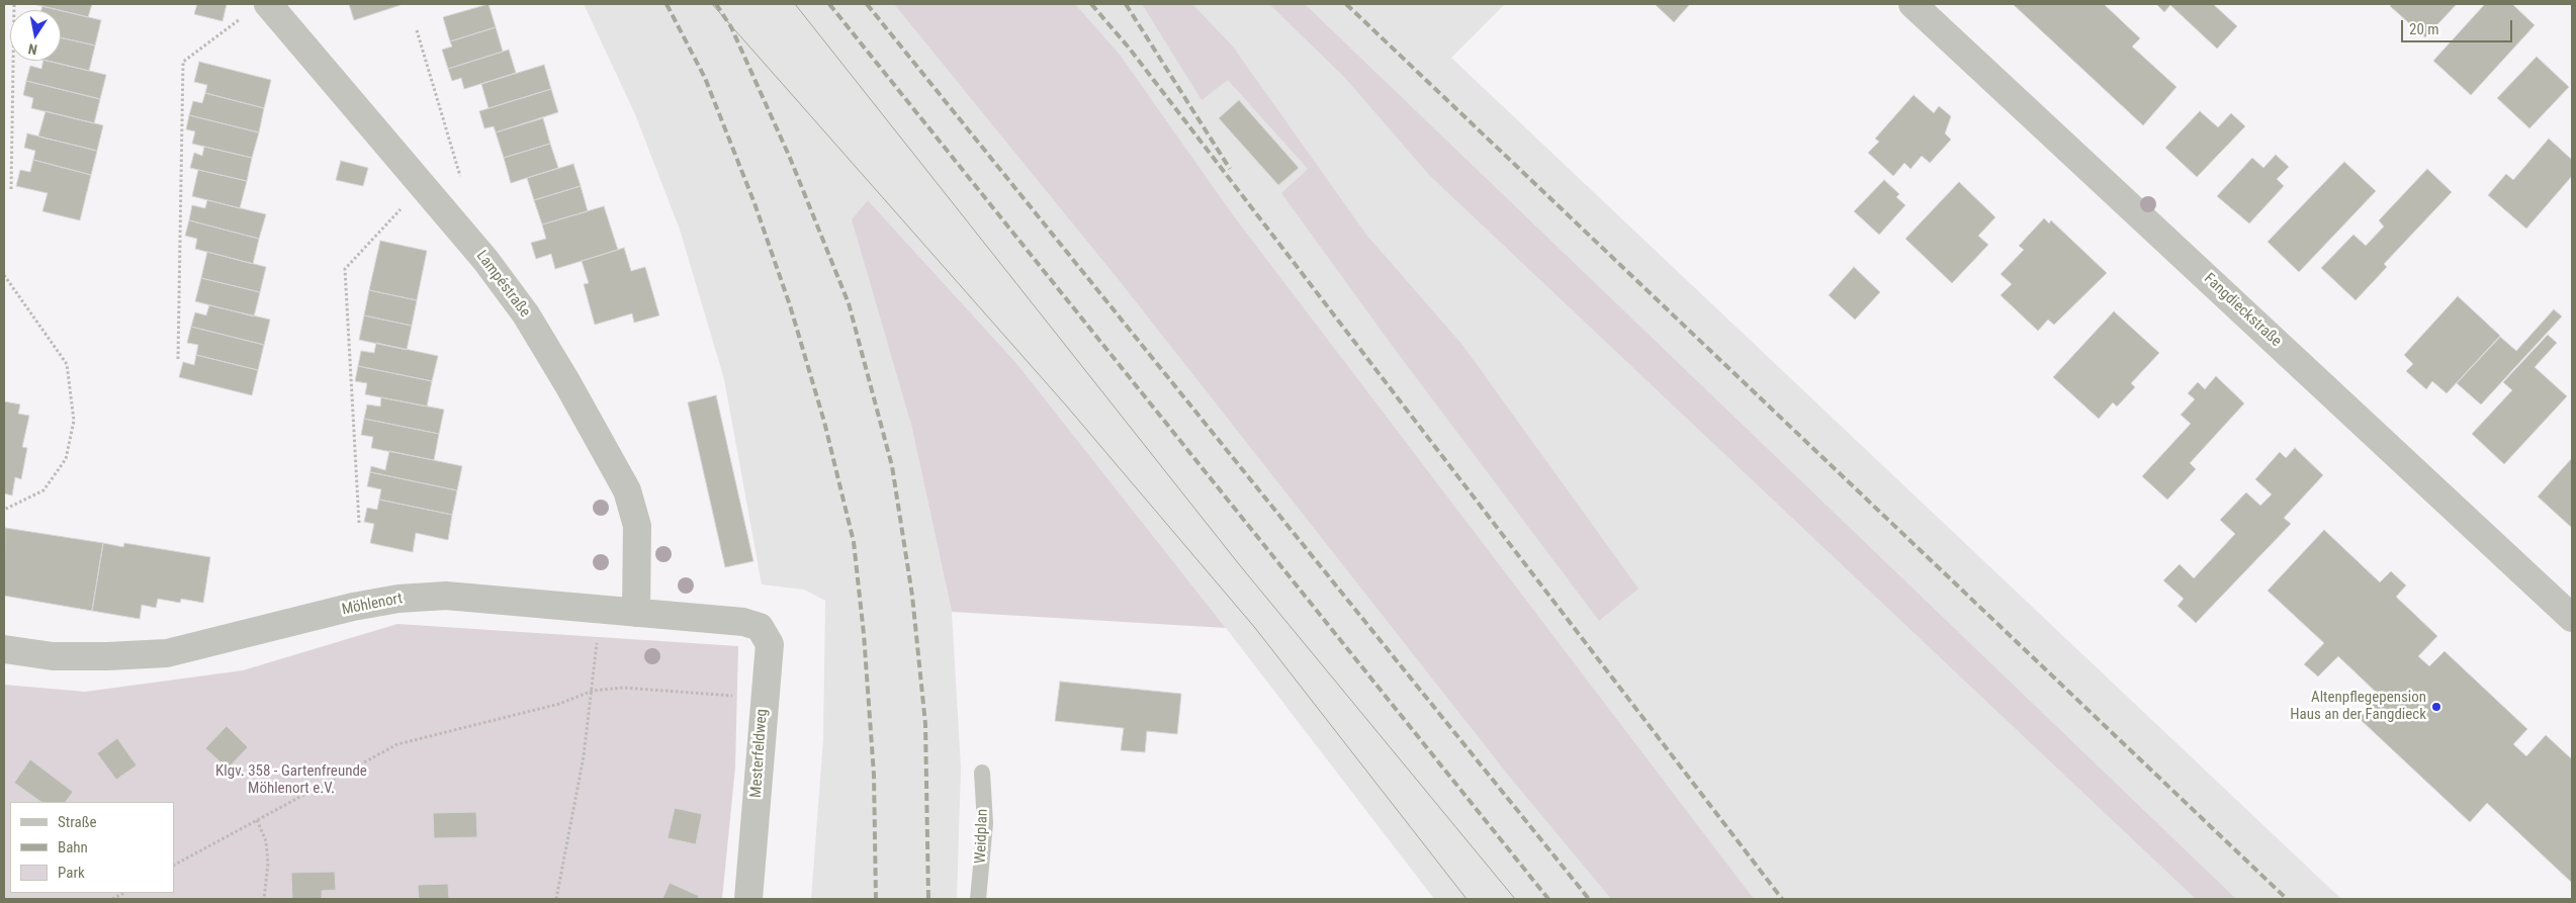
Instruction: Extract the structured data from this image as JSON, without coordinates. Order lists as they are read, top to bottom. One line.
{"streets":{"street":["Lampéstraße","Fangdieckstraße","Möhlenort","Mesterfeldweg"],"lane":["Weidplan"]},"crossings":[["Lampéstraße","Möhlenort"],["Möhlenort","Mesterfeldweg"]],"parks":["Klgv. 358 - Gartenfreunde Möhlenort e.V."],"places":["Altenpflegepension Haus an der Fangdieck"],"legend":["Straße","Bahn","Park"],"scale_bar":"20 m","north":"bottom"}
